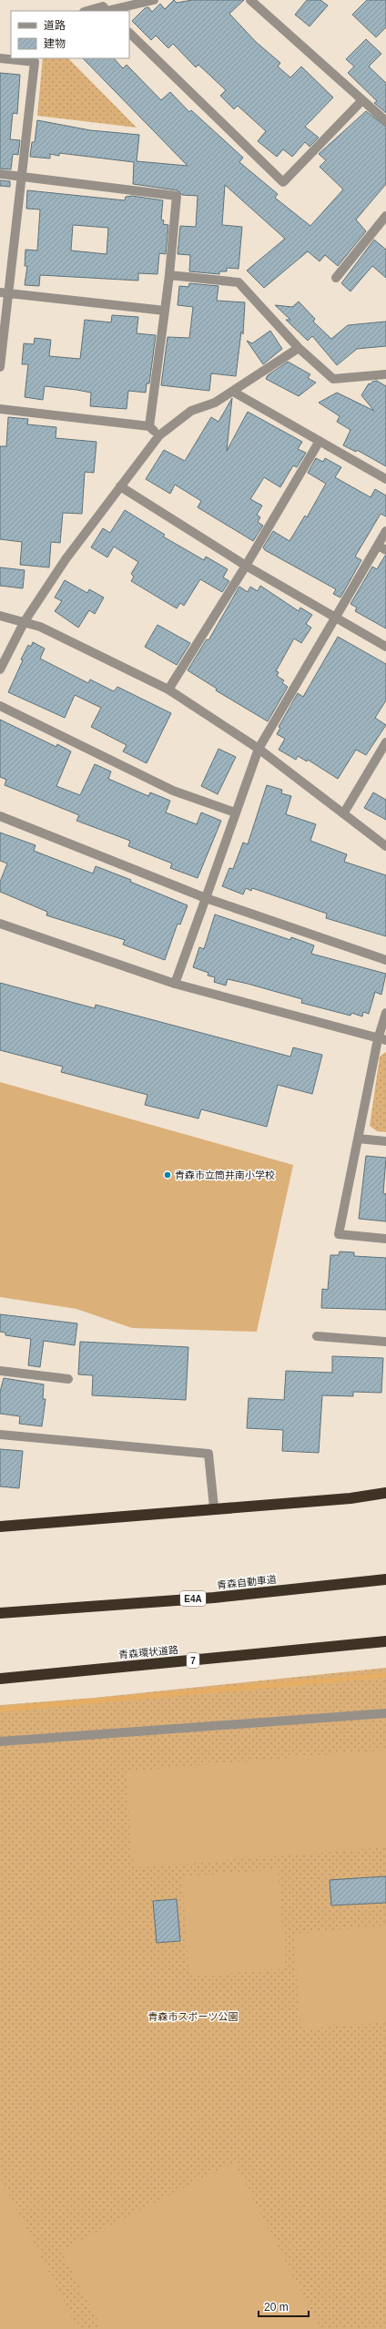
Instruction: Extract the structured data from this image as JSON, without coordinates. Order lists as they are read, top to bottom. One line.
{"streets":{"highway":["青森自動車道","E4A","青森環状道路","7"]},"parks":["青森市スポーツ公園"],"places":["青森市立筒井南小学校"],"legend":["道路","建物"],"scale_bar":"20 m"}
